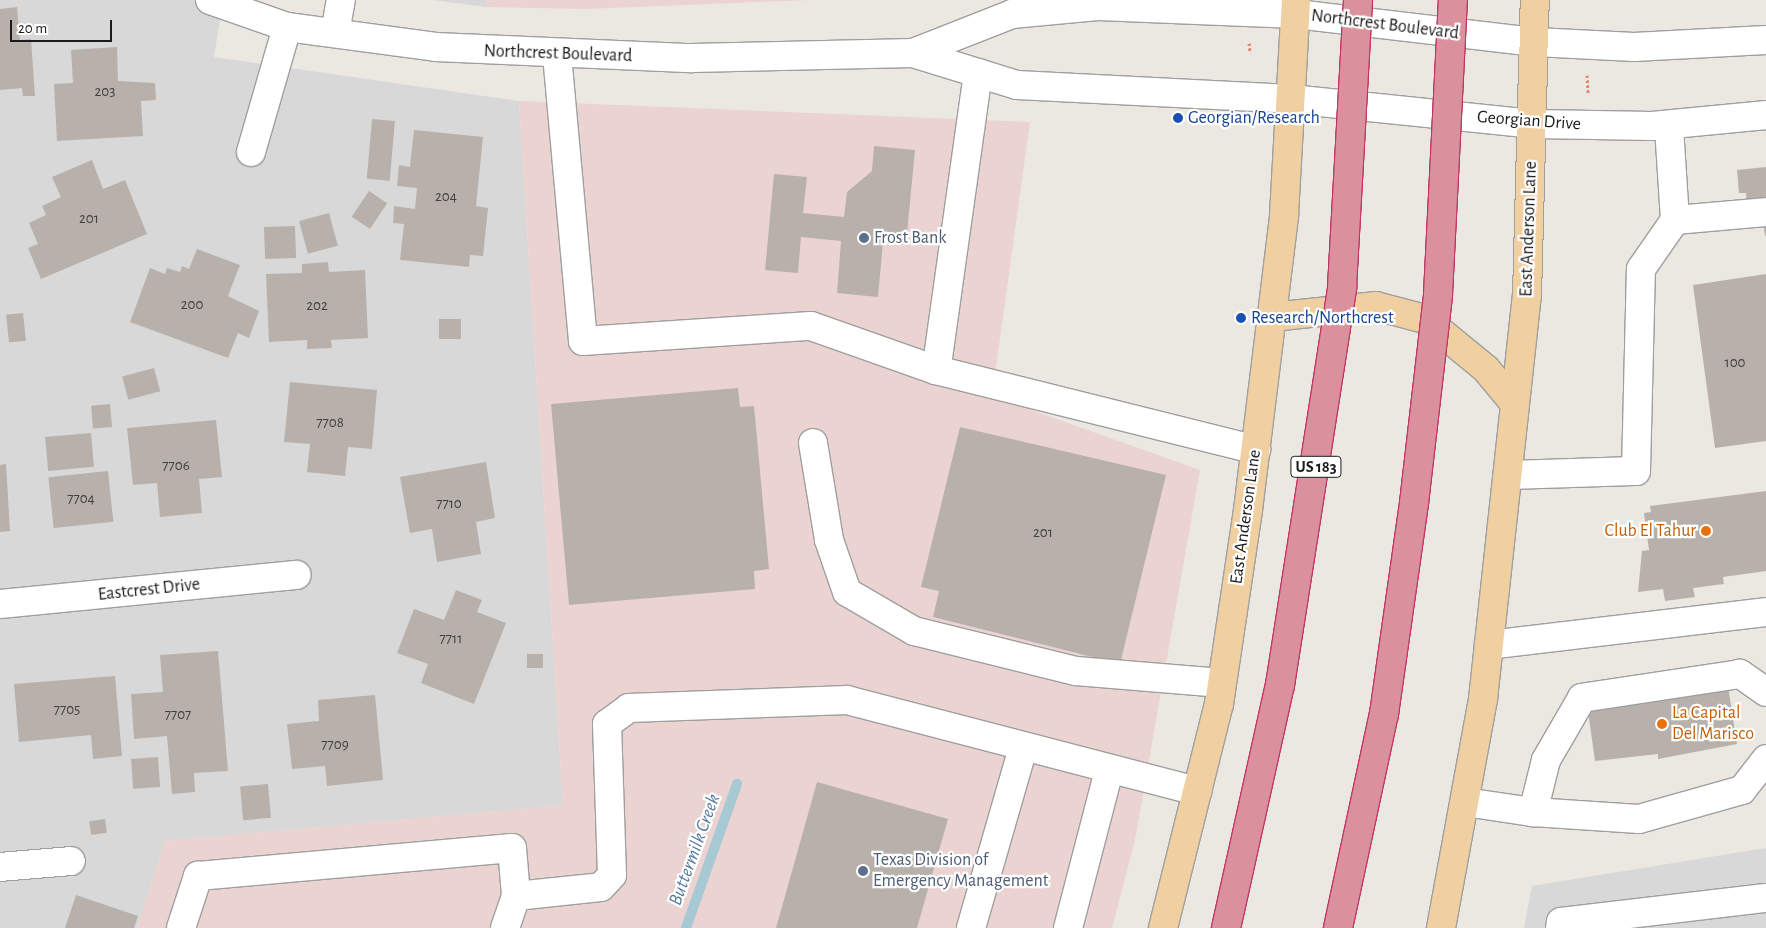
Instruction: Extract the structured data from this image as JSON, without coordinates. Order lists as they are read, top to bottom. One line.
{"streets":{"highway":["US 183"],"main road":["East Anderson Lane"],"street":["Northcrest Boulevard","Georgian Drive","Eastcrest Drive"]},"crossings":[["Northcrest Boulevard","Georgian Drive"],["Northcrest Boulevard","East Anderson Lane"],["Georgian Drive","East Anderson Lane"]],"water":["Buttermilk Creek"],"places":["Georgian/Research","Frost Bank","Research/Northcrest","Club El Tahur","La Capital Del Marisco","Texas Division of Emergency Management"],"house_numbers":["203","204","201","200","202","100","7708","7706","7704","7710","201","7711","7705","7707","7709"],"scale_bar":"20 m"}
